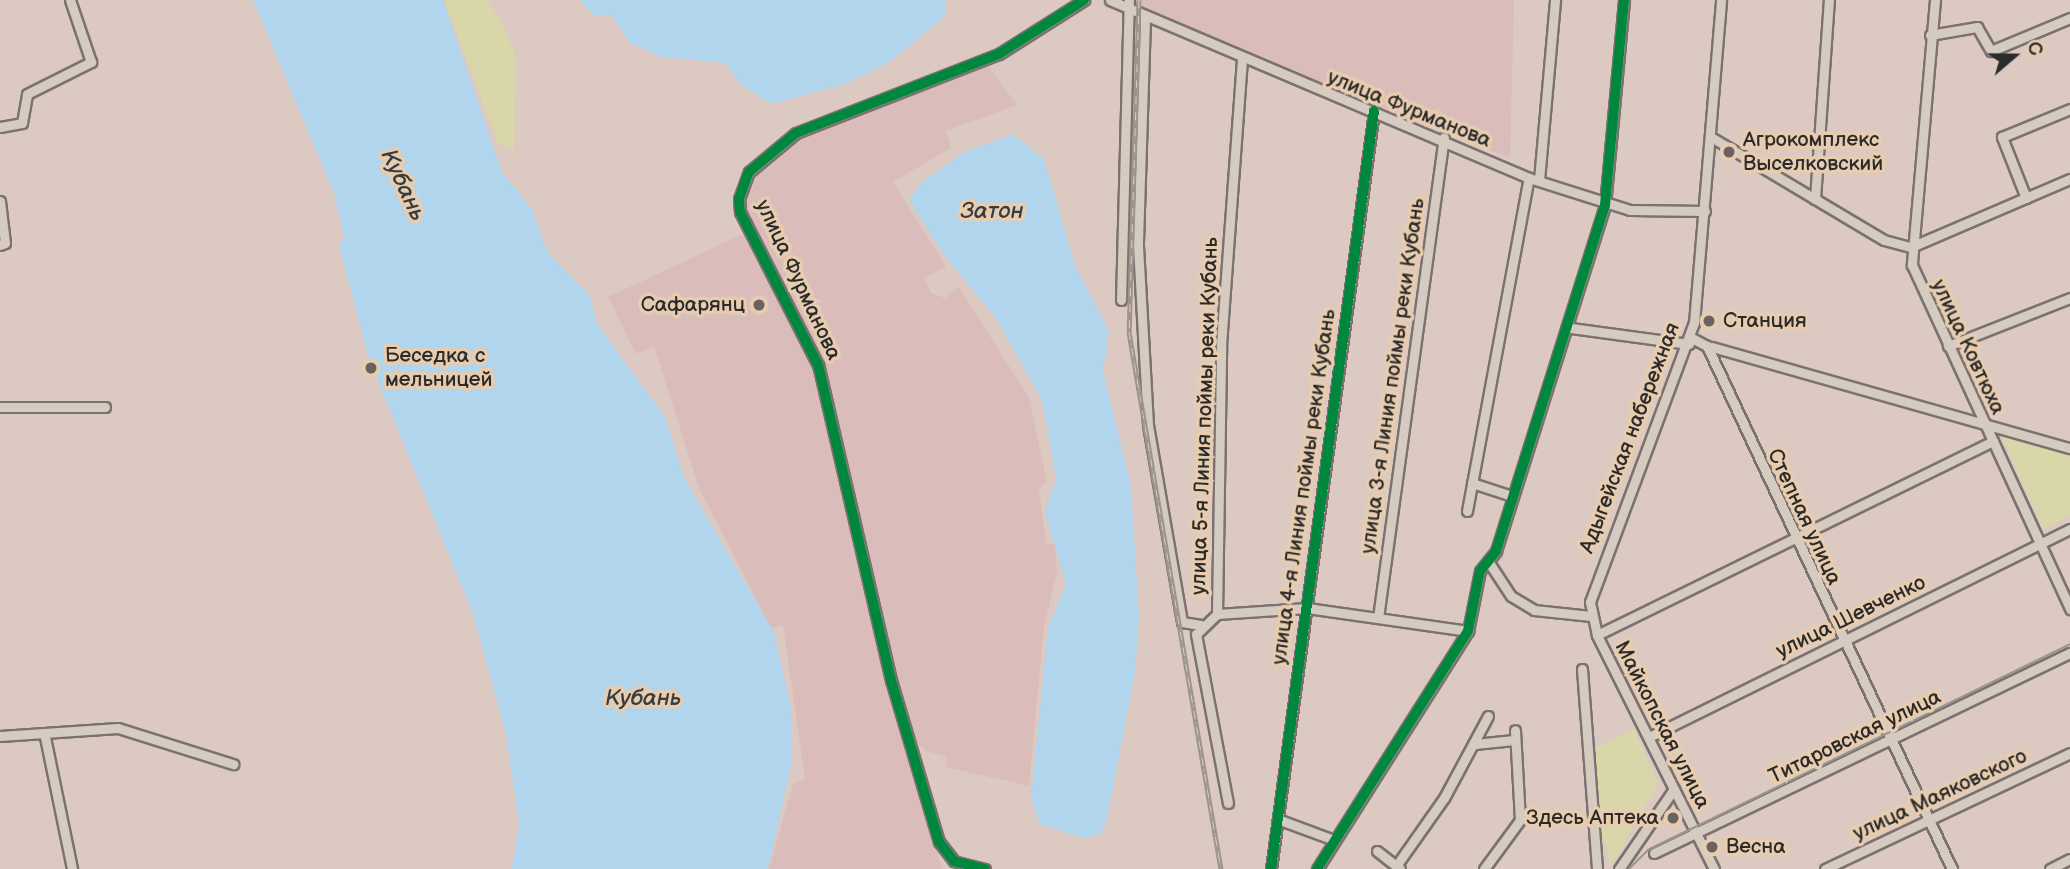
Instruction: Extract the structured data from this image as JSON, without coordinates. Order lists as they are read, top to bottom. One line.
{"streets":{"street":["улица Фурманова","улица Ковтюха","улица 3-я Линия поймы реки Кубань","улица 5-я Линия поймы реки Кубань","Адыгейская набережная","улица 4-я Линия поймы реки Кубань","Степная улица","улица Шевченко","Майкопская улица","Титаровская улица","улица Маяковского"]},"crossings":[["улица Фурманова","улица 3-я Линия поймы реки Кубань"],["улица Фурманова","улица 5-я Линия поймы реки Кубань"],["улица Фурманова","Адыгейская набережная"],["улица Фурманова","улица 4-я Линия поймы реки Кубань"],["улица Ковтюха","улица Шевченко"],["Адыгейская набережная","Степная улица"],["Адыгейская набережная","Майкопская улица"],["Степная улица","улица Шевченко"],["Степная улица","Титаровская улица"],["Степная улица","улица Маяковского"],["улица Шевченко","Майкопская улица"],["Майкопская улица","Титаровская улица"]],"water":["Кубань","Затон"],"places":["Агрокомплекс Выселковский","Сафарянц","Станция","Беседка с мельницей","Здесь Аптека","Весна"],"north":"right"}
